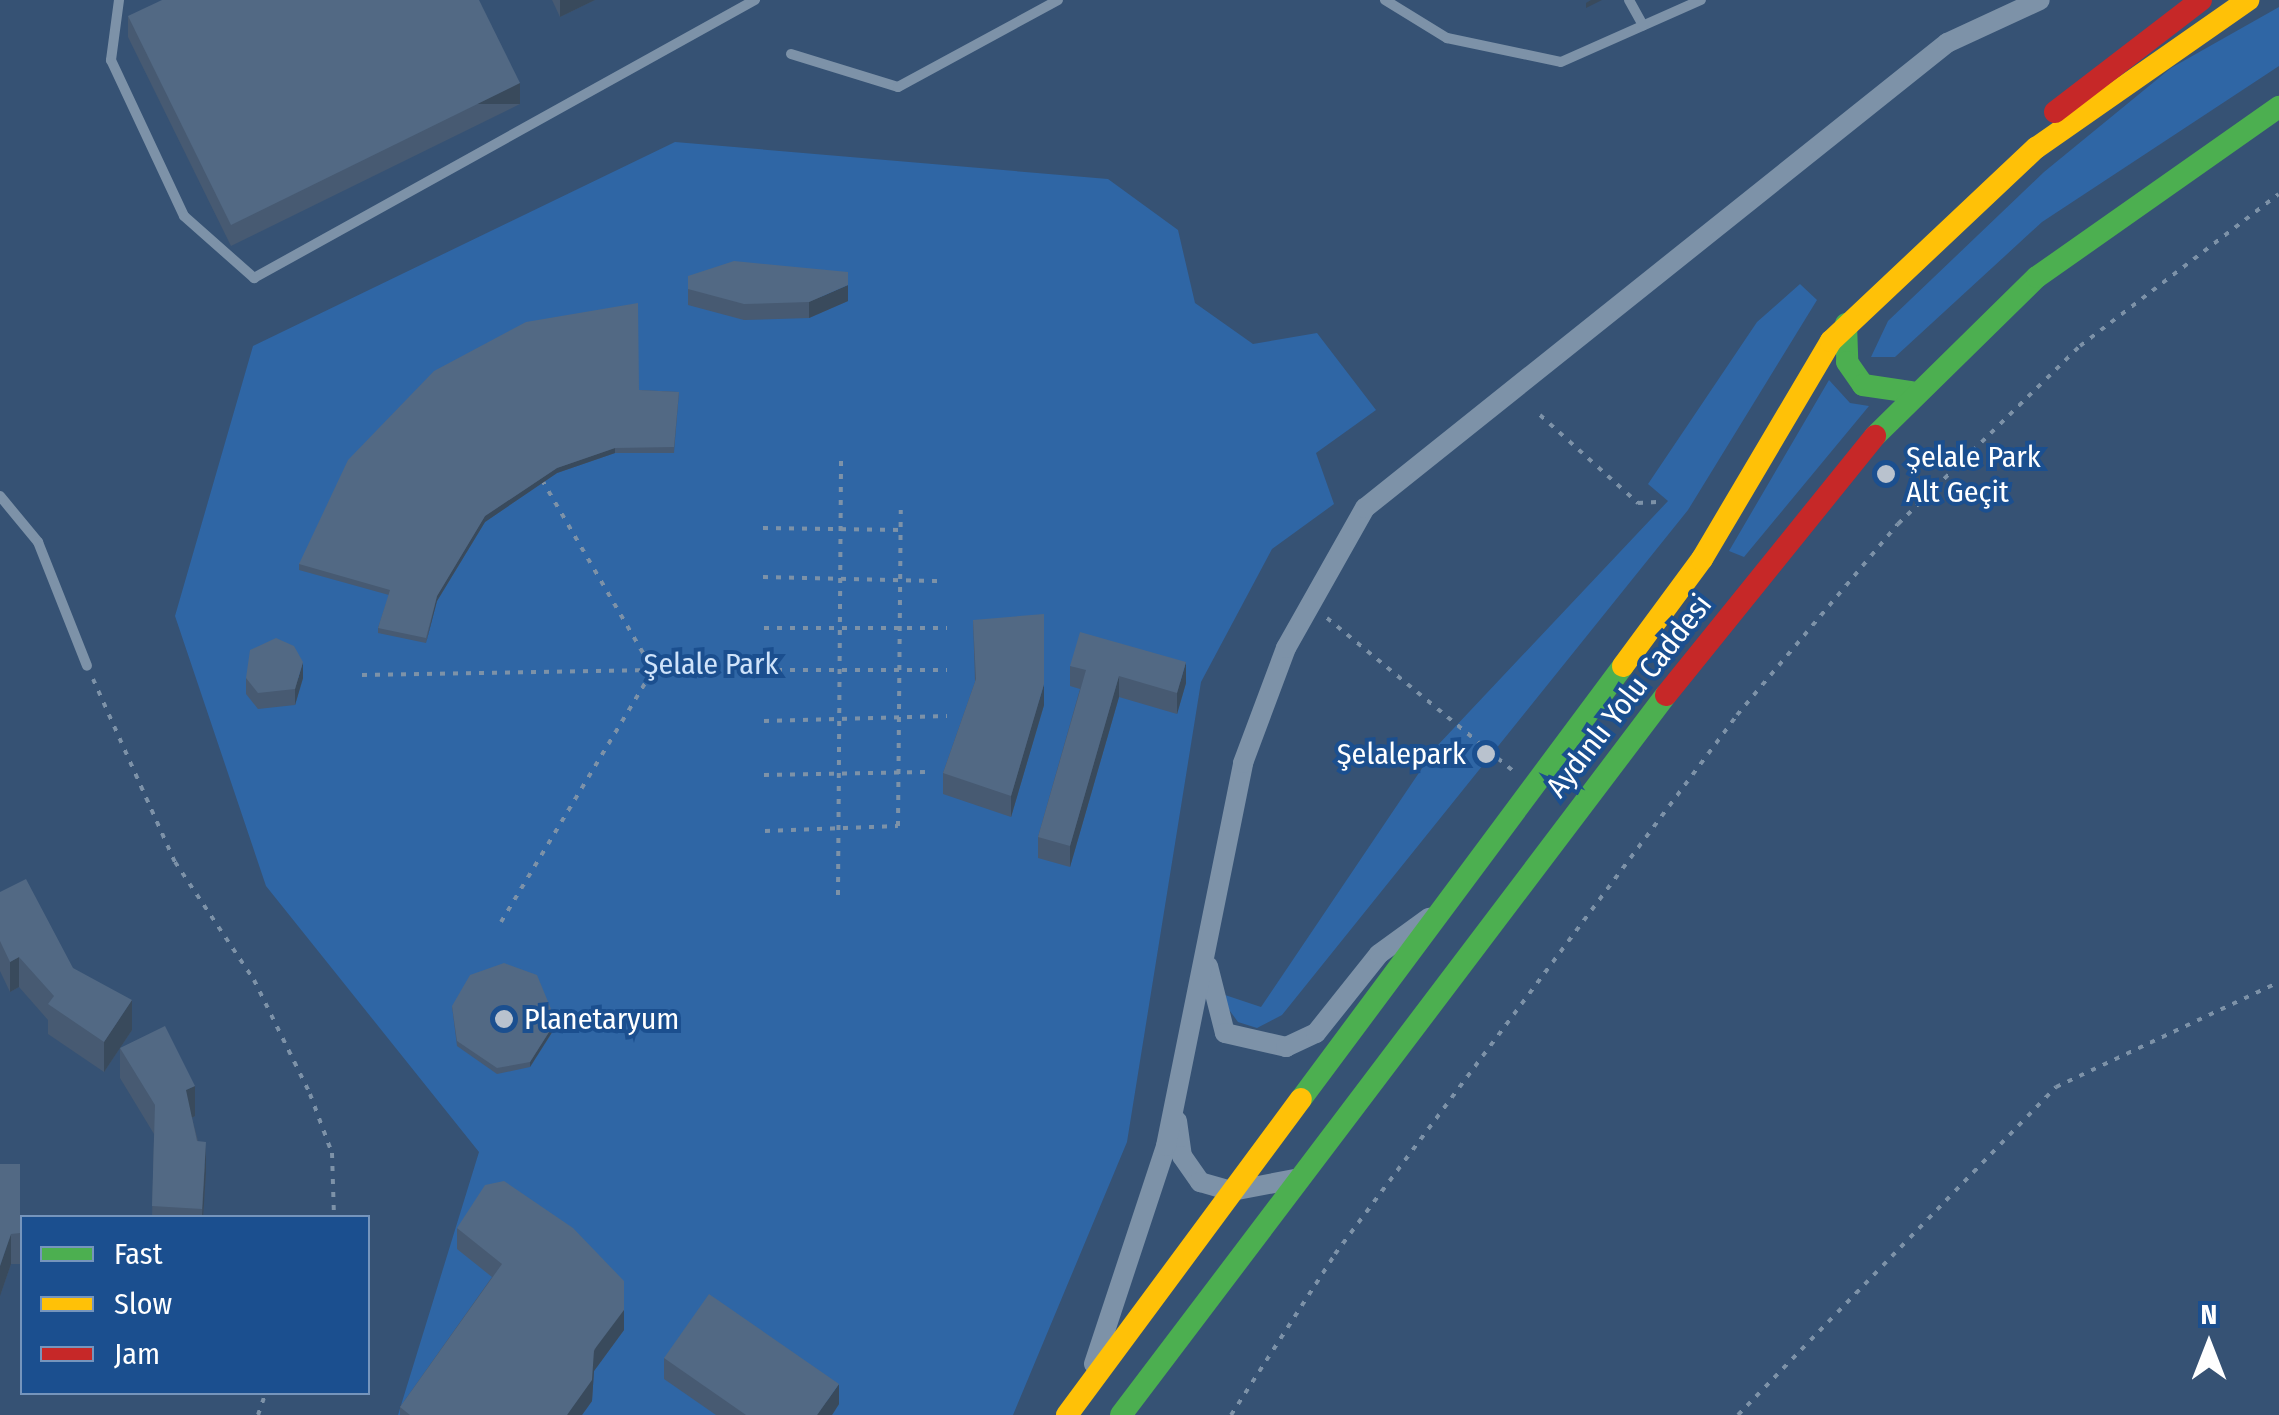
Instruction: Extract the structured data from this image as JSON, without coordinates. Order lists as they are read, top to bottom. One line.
{"streets":{"main road":["Aydınlı Yolu Caddesi"]},"parks":["Şelale Park"],"places":["Şelale Park Alt Geçit","Şelalepark","Planetaryum"],"legend":["Fast","Slow","Jam"],"north":"top"}
